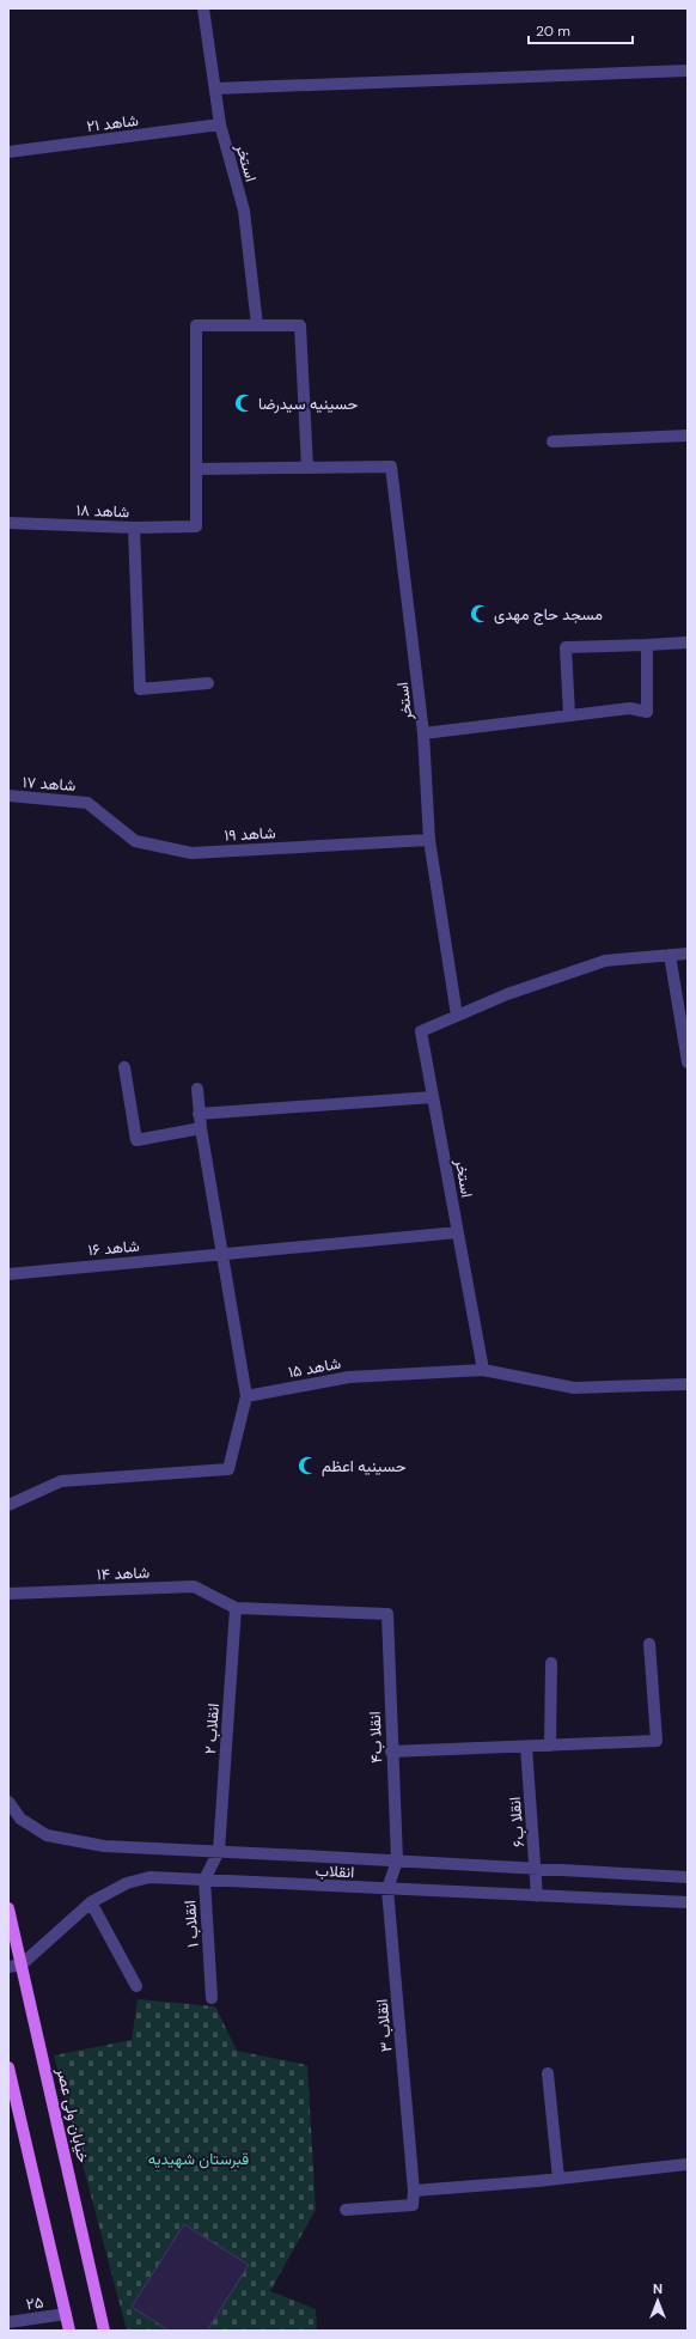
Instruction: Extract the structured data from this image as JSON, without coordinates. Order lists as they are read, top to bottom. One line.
{"streets":{"main road":["خیابان ولی عصر"],"street":["شاهد ۲۱","استخر","شاهد ۱۸","شاهد ۱۷","شاهد ۱۹","شاهد ۱۶","شاهد ۱۵","شاهد ۱۴","انقلاب ۲","انقلا ب۴","انقلا ب۶","انقلاب","انقلاب ۱","انقلاب ۳","۲۵"]},"crossings":[["شاهد ۲۱","استخر"],["استخر","شاهد ۱۸"],["استخر","شاهد ۱۹"],["استخر","شاهد ۱۶"],["استخر","شاهد ۱۵"],["شاهد ۱۷","شاهد ۱۹"],["شاهد ۱۴","انقلاب ۲"],["شاهد ۱۴","انقلا ب۴"],["انقلاب ۲","انقلا ب۴"],["انقلاب ۲","انقلاب"],["انقلاب ۲","انقلاب ۱"],["انقلا ب۴","انقلاب"],["انقلا ب۴","انقلاب ۳"],["انقلا ب۶","انقلاب"],["انقلاب","انقلاب ۱"],["انقلاب","انقلاب ۳"],["انقلاب","خیابان ولی عصر"]],"parks":["قبرستان شهیدیه"],"places":{"mosque":["حسینیه سیدرضا","مسجد حاج مهدی","حسینیه اعظم"]},"scale_bar":"20 m","north":"top"}
